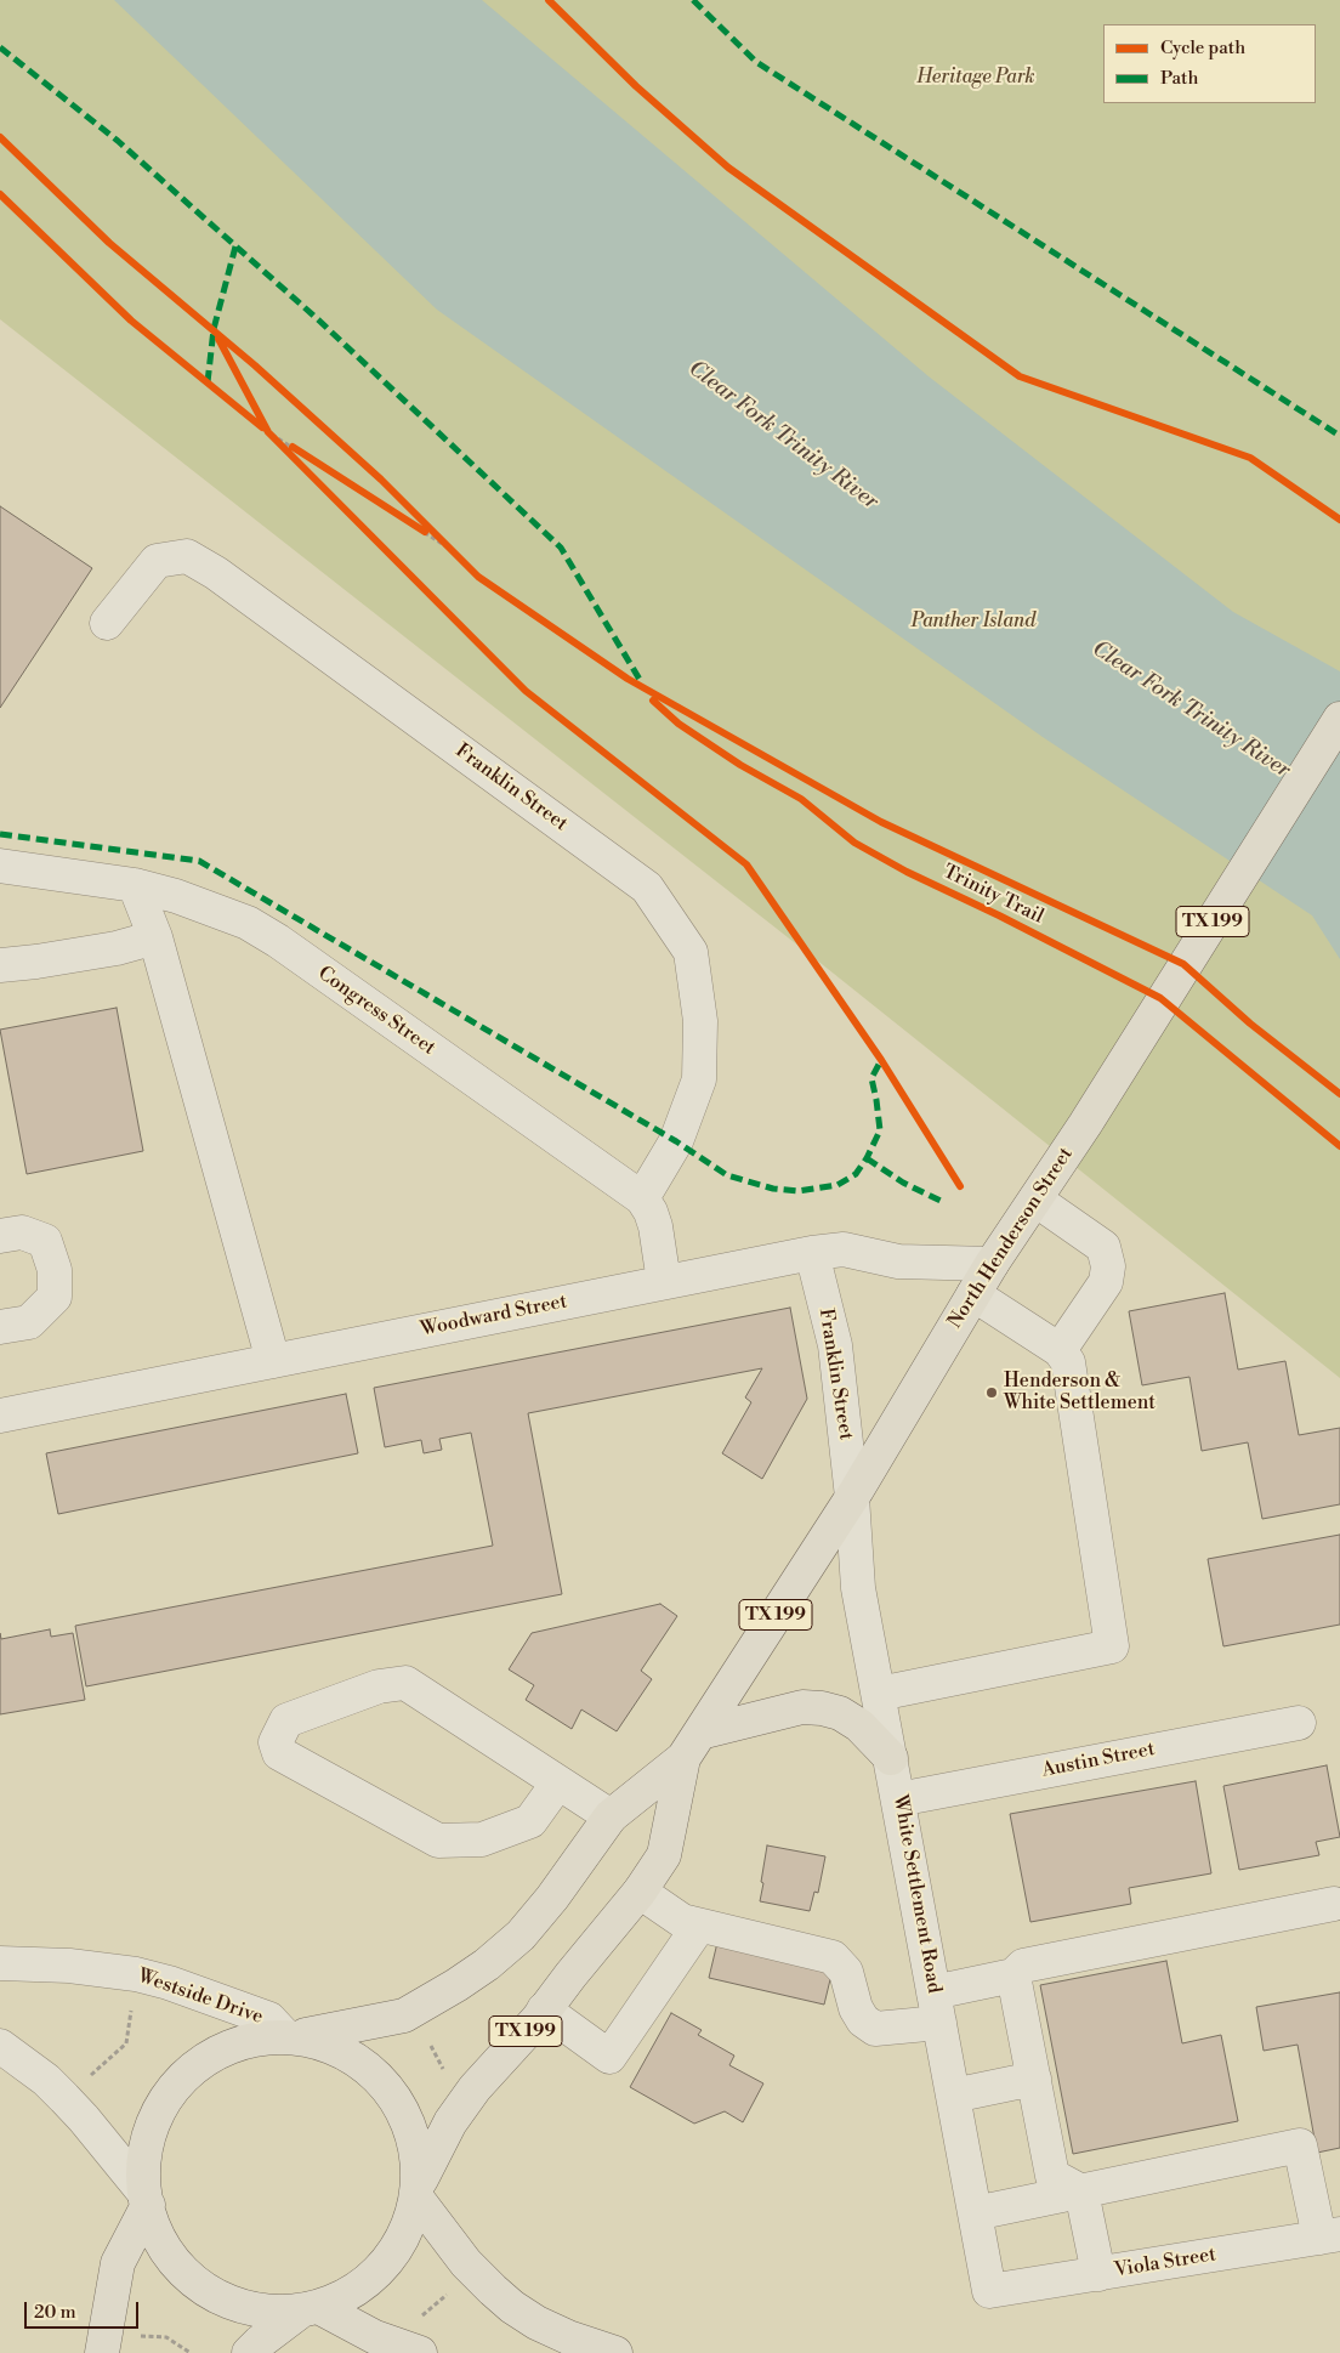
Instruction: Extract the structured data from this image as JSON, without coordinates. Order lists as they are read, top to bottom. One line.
{"streets":{"main road":["TX 199","North Henderson Street"],"street":["Franklin Street","Congress Street","Woodward Street","Austin Street","White Settlement Road","Westside Drive","Viola Street"],"cycle path":["Trinity Trail"]},"crossings":[["Franklin Street","Congress Street"],["Franklin Street","North Henderson Street"],["Franklin Street","Woodward Street"],["Franklin Street","White Settlement Road"],["Congress Street","Woodward Street"],["North Henderson Street","Woodward Street"],["North Henderson Street","White Settlement Road"],["North Henderson Street","Westside Drive"],["Austin Street","White Settlement Road"],["White Settlement Road","Viola Street"]],"water":["Clear Fork Trinity River"],"parks":["Heritage Park","Panther Island"],"places":["Henderson & White Settlement"],"legend":["Cycle path","Path"],"scale_bar":"20 m"}
